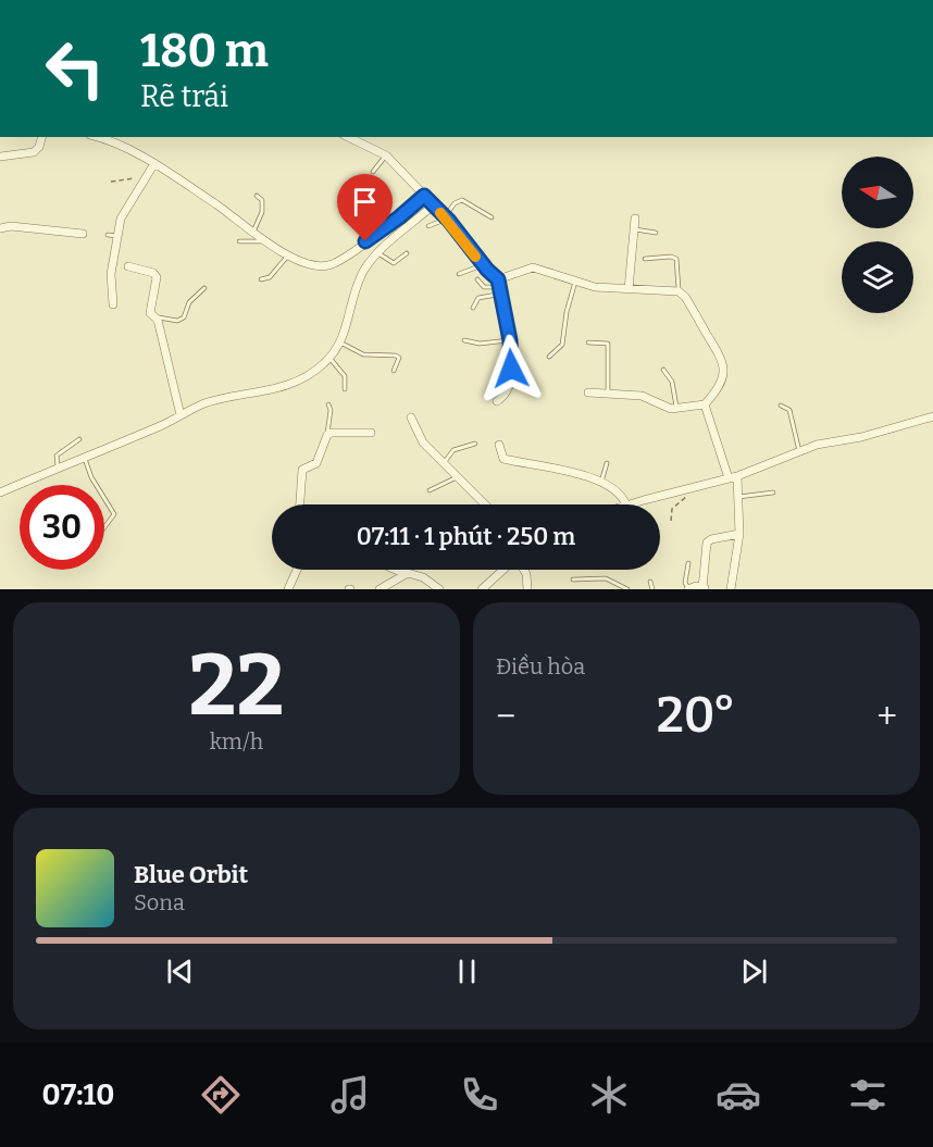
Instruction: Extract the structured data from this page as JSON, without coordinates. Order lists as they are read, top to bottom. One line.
{"north":"left","page":{"turn":["180 m","Rẽ trái"],"limit":"30","trip":"07:11 · 1 phút · 250 m","tile":[["22","km/h"],"Điều hòa"],"heat":["−","20°","+"],"song":["Blue Orbit","Sona"],"tabs":"07:10"}}
